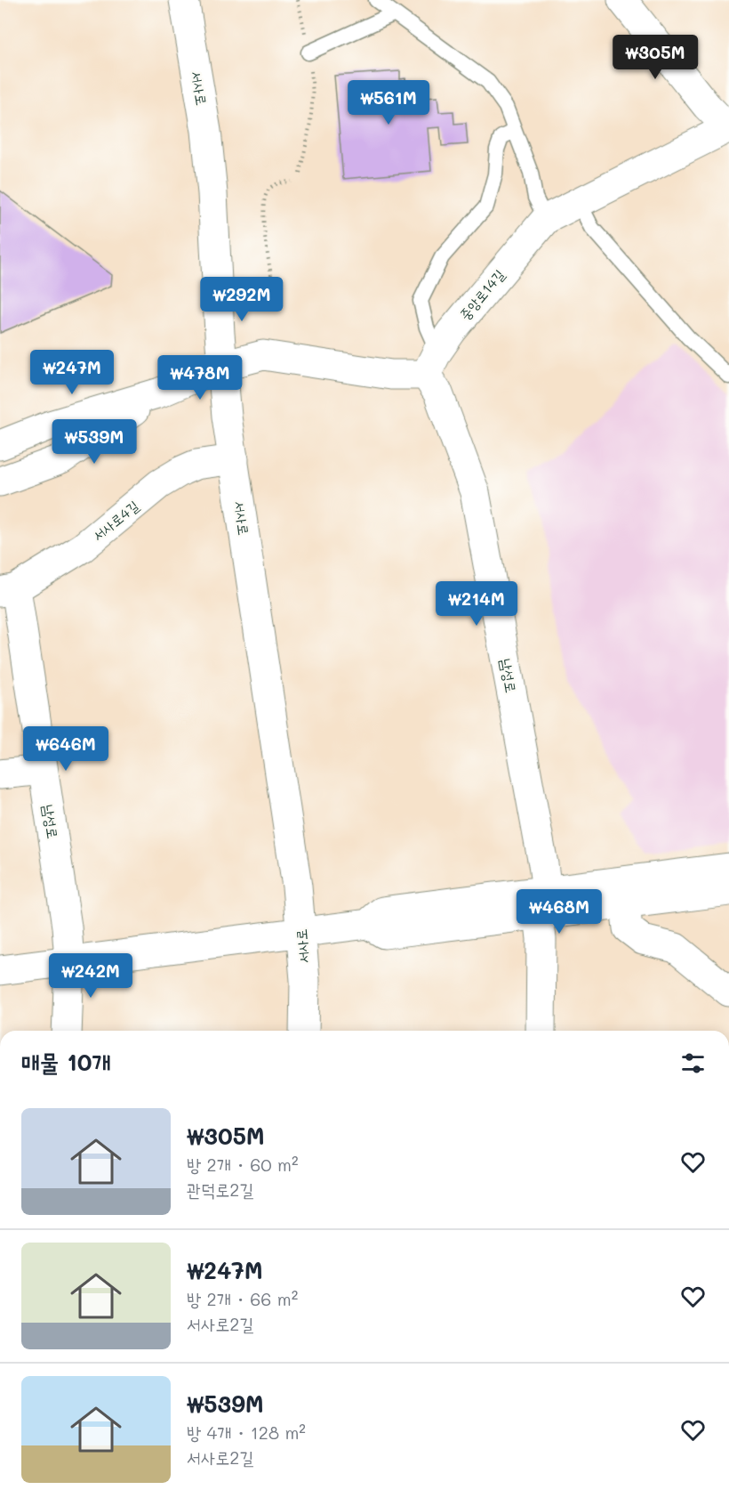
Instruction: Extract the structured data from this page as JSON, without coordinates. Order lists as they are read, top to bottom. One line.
{"streets":{"street":["서사로","중앙로14길","서사로4길","남성로"]},"crossings":[["서사로","서사로4길"],["중앙로14길","남성로"],["서사로4길","남성로"]],"page":{"price":["₩305M","₩561M","₩292M","₩247M","₩478M","₩539M","₩214M","₩646M","₩468M","₩242M"],"heading":"매물 10개","list":[{"name":"₩305M","note":"방 2개 · 60 m² · 관덕로2길"},{"name":"₩247M","note":"방 2개 · 66 m² · 서사로2길"},{"name":"₩539M","note":"방 4개 · 128 m² · 서사로2길"}]}}
